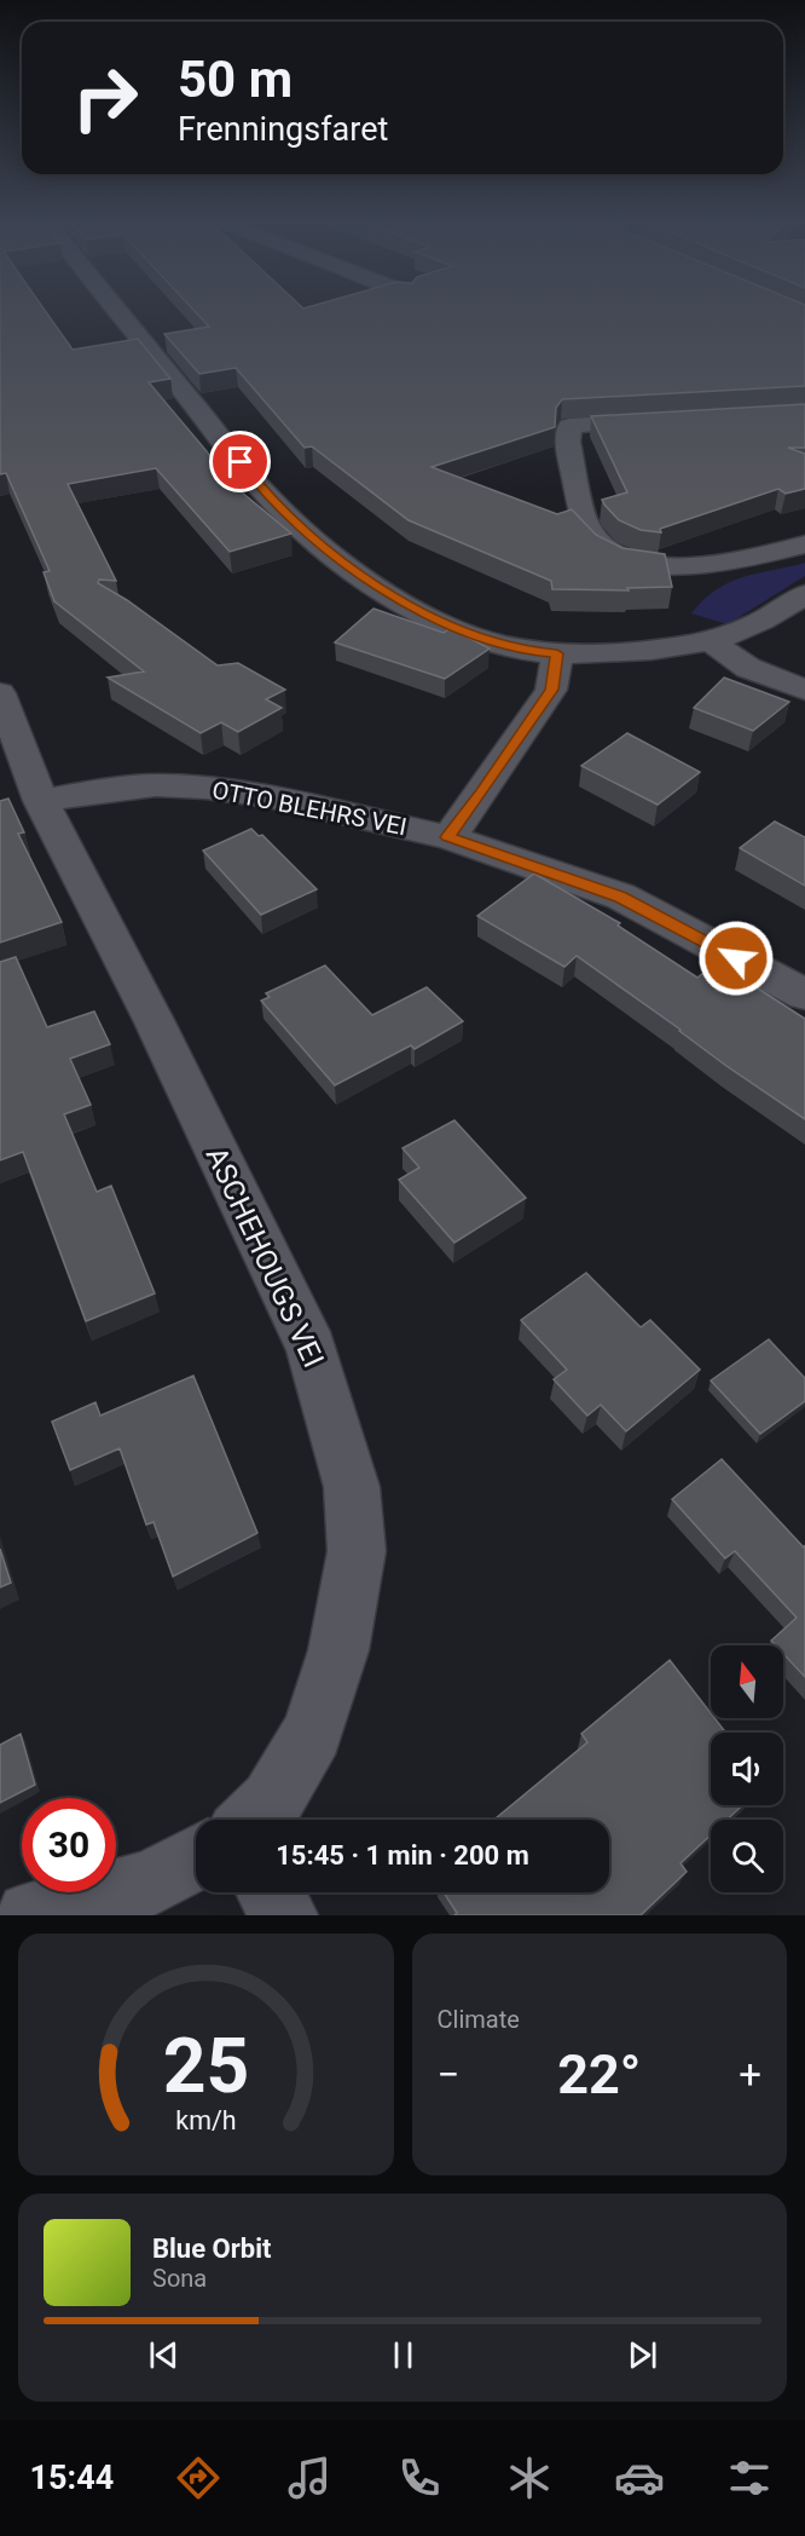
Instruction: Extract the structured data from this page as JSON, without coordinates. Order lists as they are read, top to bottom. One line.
{"streets":{"street":["OTTO BLEHRS VEI","ASCHEHOUGS VEI"]},"crossings":[["OTTO BLEHRS VEI","ASCHEHOUGS VEI"]],"north":"top","page":{"turn":["50 m","Frenningsfaret"],"limit":"30","trip":"15:45 · 1 min · 200 m","tile":"Climate","heat":["−","22°","+"],"song":["Blue Orbit","Sona"],"tabs":"15:44","gauge":["25","km/h"]}}
